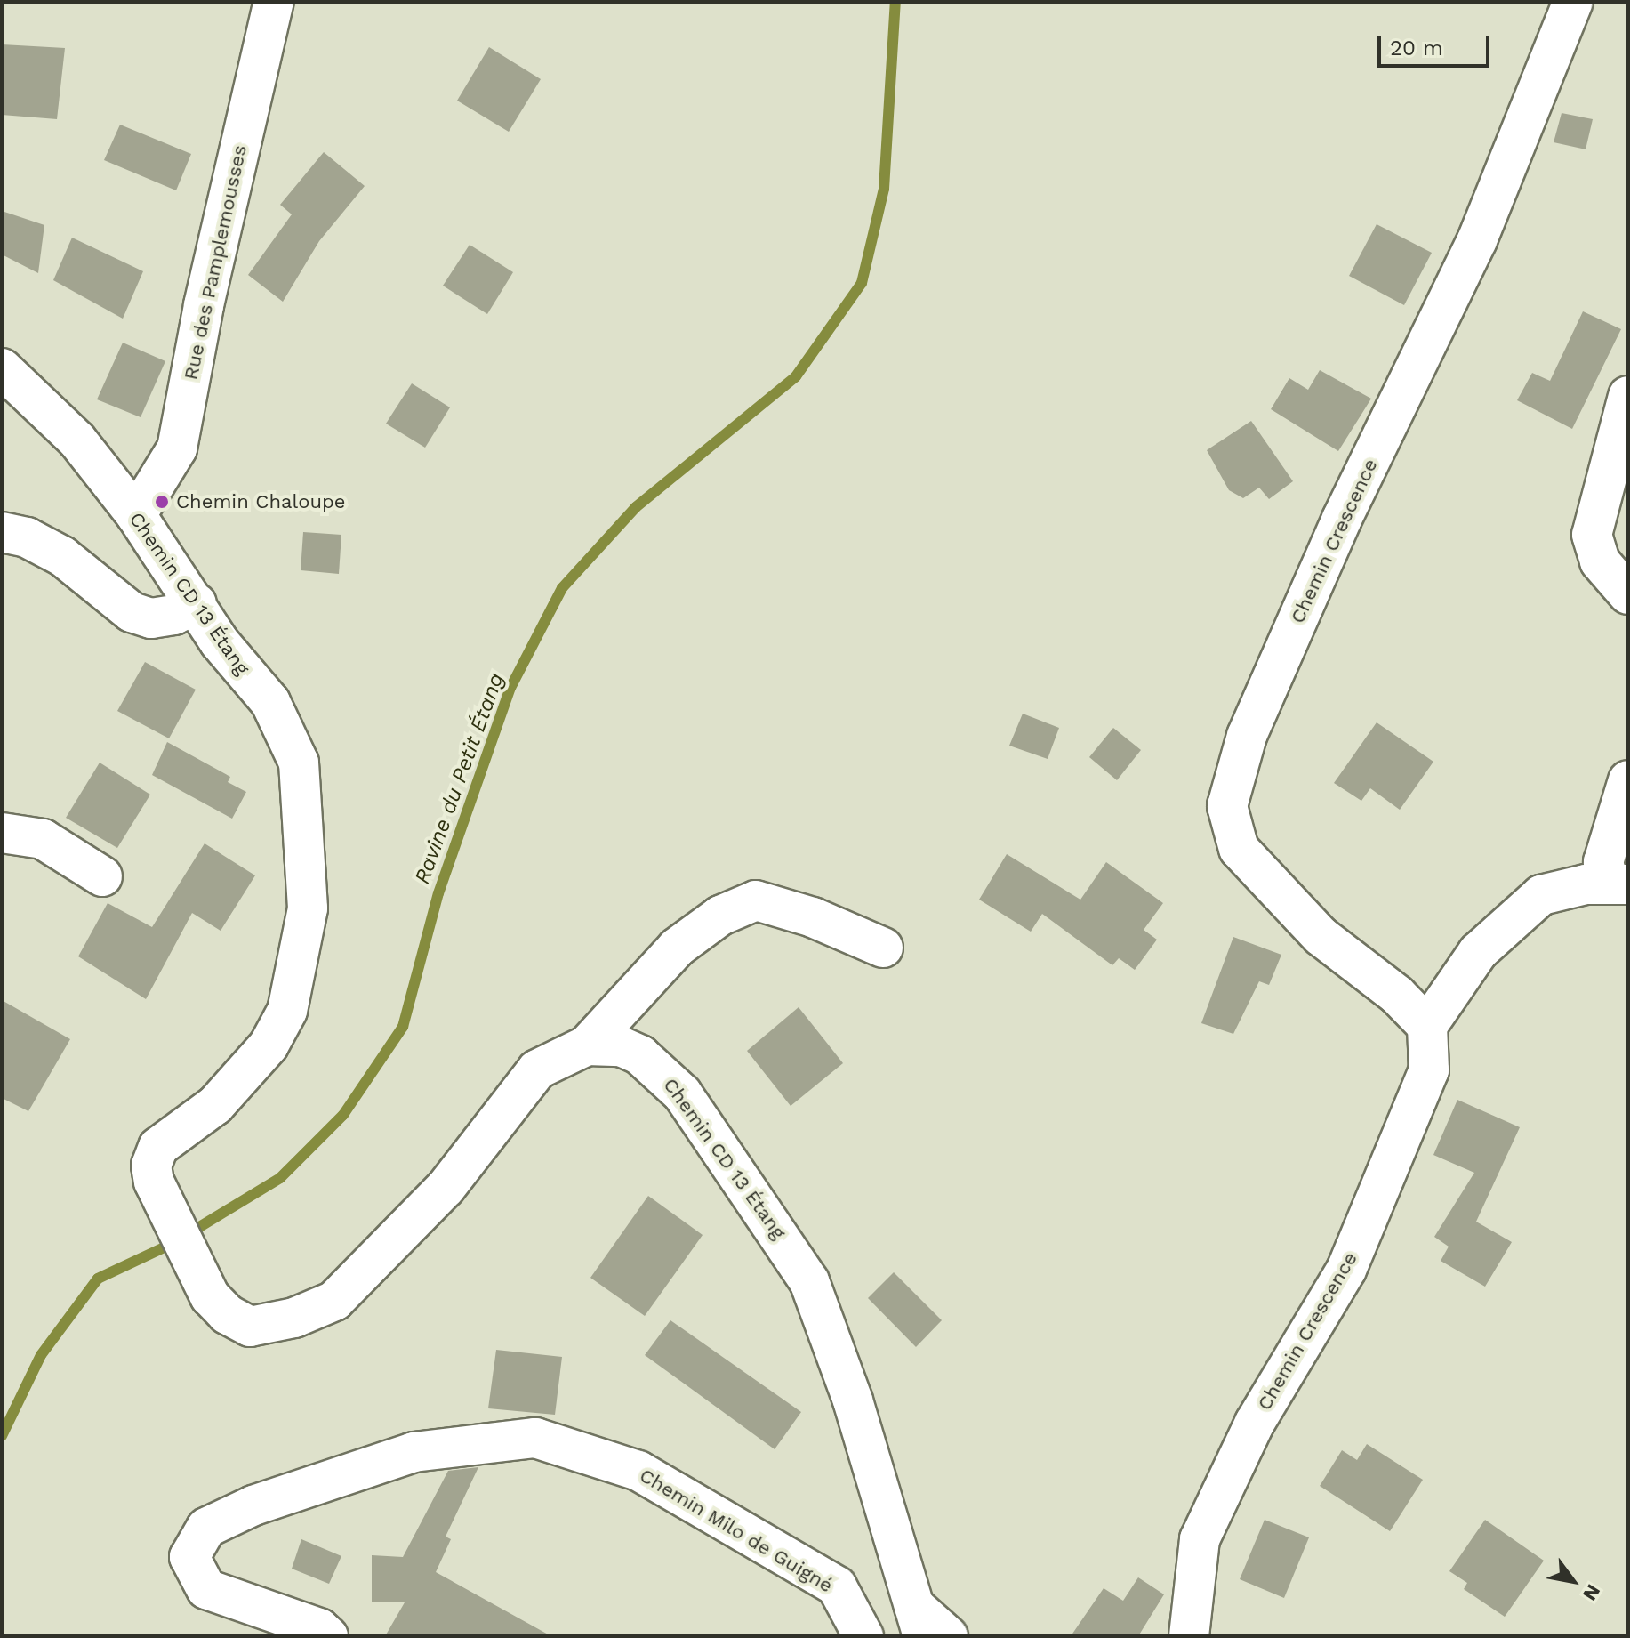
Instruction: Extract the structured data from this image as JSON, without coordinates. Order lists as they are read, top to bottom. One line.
{"streets":{"street":["Rue des Pamplemousses","Chemin Crescence","Chemin CD 13 Étang","Chemin Milo de Guigné"]},"crossings":[["Rue des Pamplemousses","Chemin CD 13 Étang"]],"water":["Ravine du Petit Étang"],"places":["Chemin Chaloupe"],"scale_bar":"20 m","north":"bottom right"}
